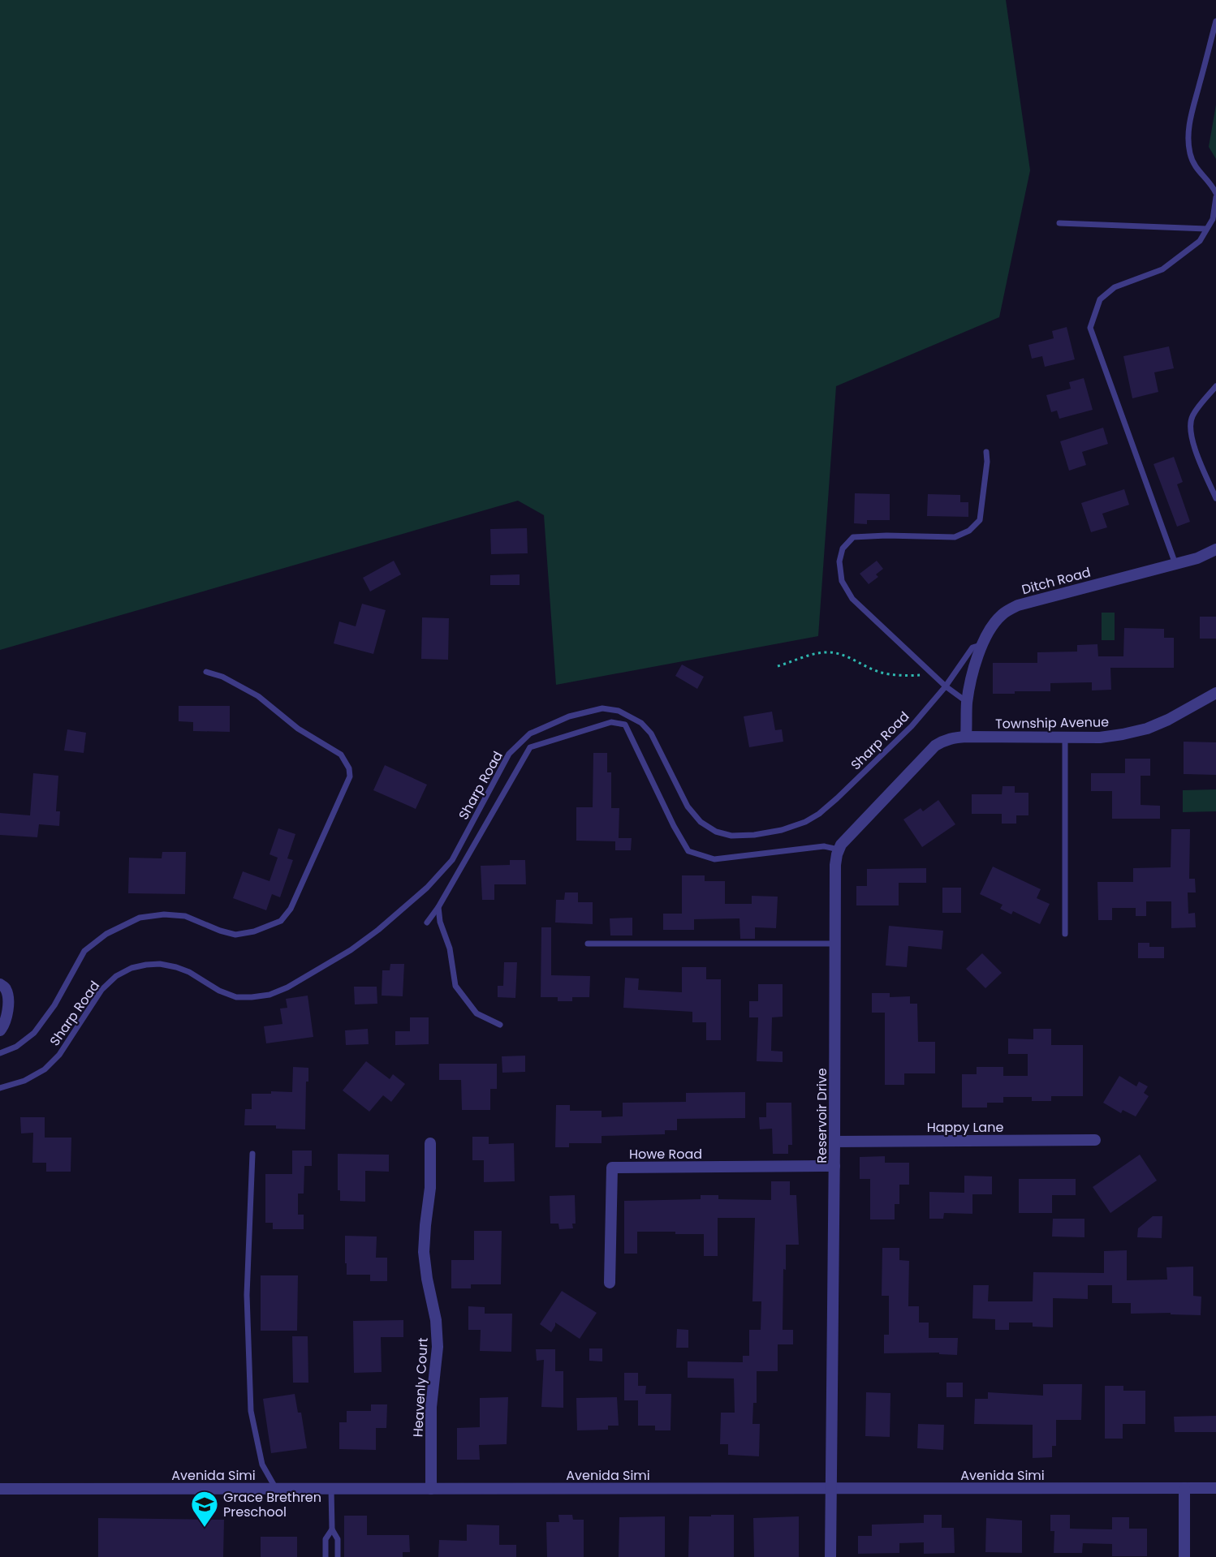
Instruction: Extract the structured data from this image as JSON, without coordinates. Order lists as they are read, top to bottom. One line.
{"streets":{"street":["Ditch Road","Township Avenue","Reservoir Drive","Happy Lane","Howe Road","Heavenly Court","Avenida Simi"],"lane":["Sharp Road"]},"crossings":[["Ditch Road","Township Avenue"],["Ditch Road","Sharp Road"],["Ditch Road","Reservoir Drive"],["Township Avenue","Reservoir Drive"],["Reservoir Drive","Happy Lane"],["Reservoir Drive","Howe Road"],["Reservoir Drive","Avenida Simi"],["Heavenly Court","Avenida Simi"]],"places":{"school or university":["Grace Brethren Preschool"]}}
